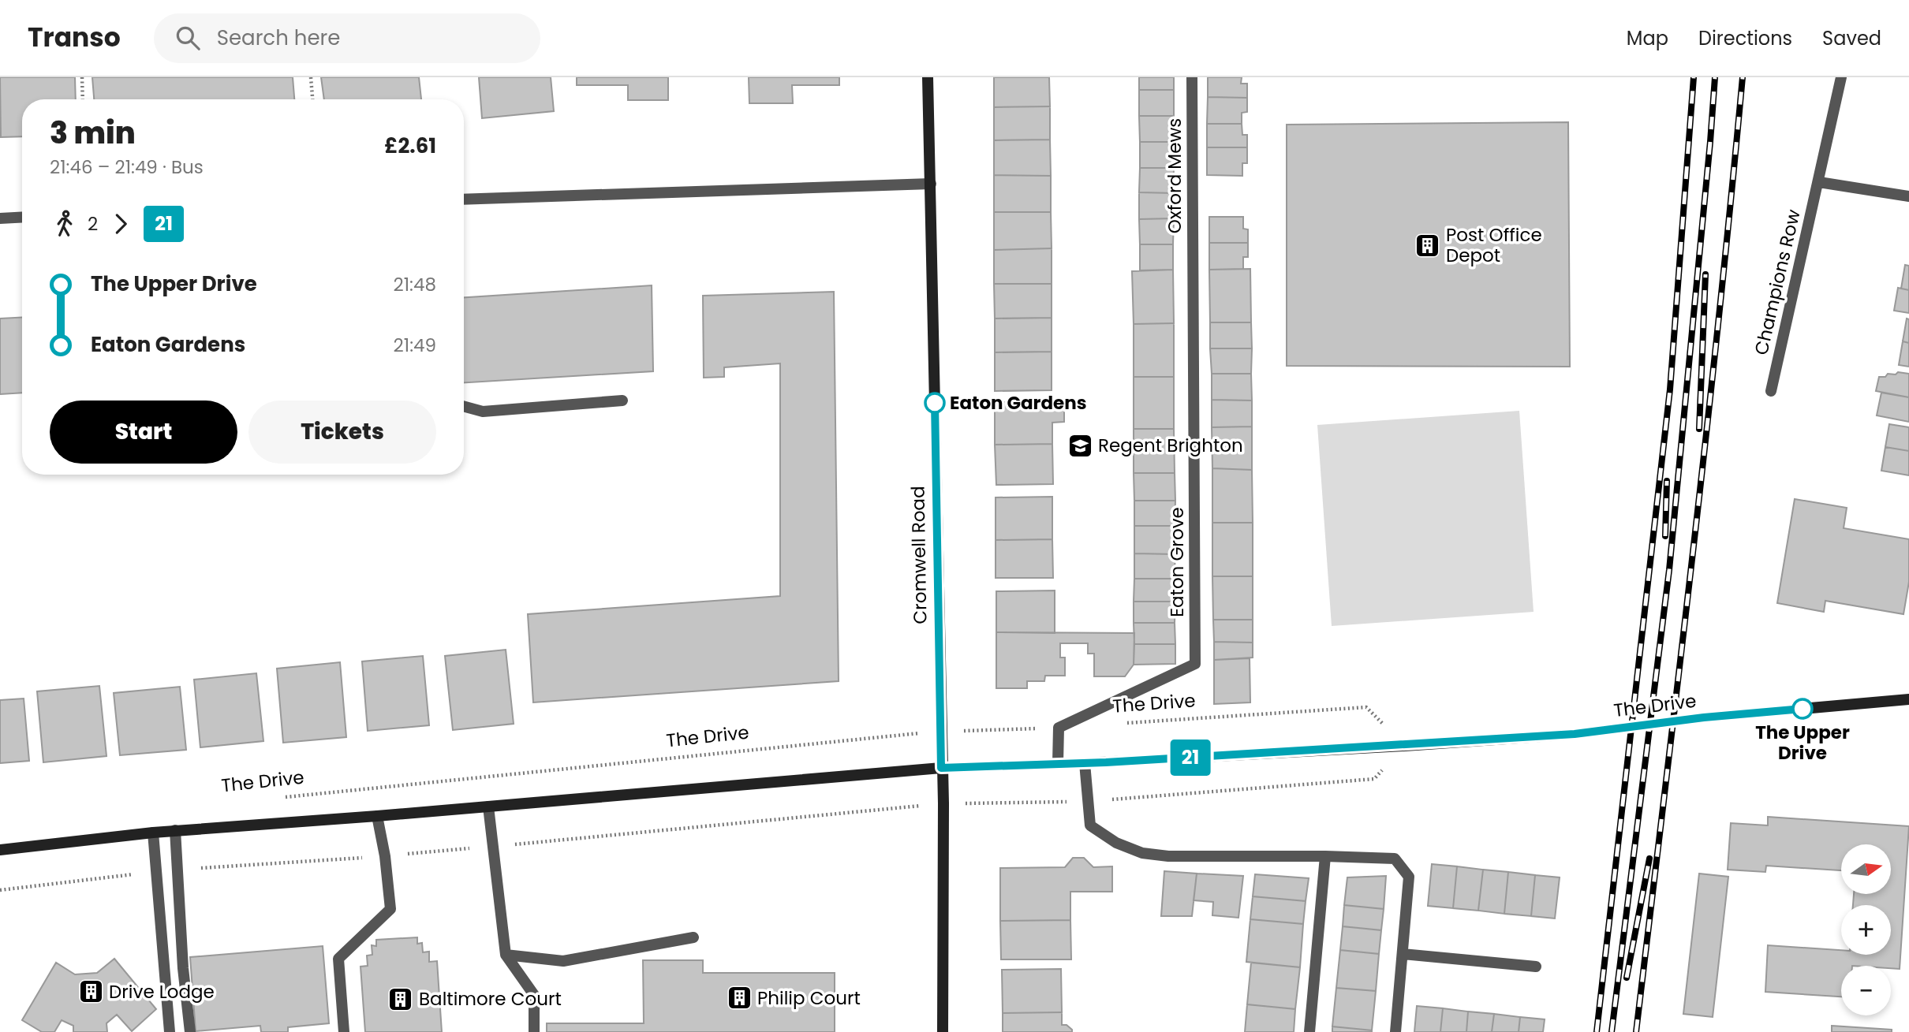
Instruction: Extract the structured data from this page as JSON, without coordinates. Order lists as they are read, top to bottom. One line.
{"streets":{"main road":["Cromwell Road","The Drive"],"street":["Oxford Mews","Champions Row","Eaton Grove"]},"crossings":[["Oxford Mews","Eaton Grove"],["Cromwell Road","The Drive"],["Eaton Grove","The Drive"]],"places":{"building":["Post Office Depot","Drive Lodge","Philip Court","Baltimore Court"],"other":["Eaton Gardens","The Upper Drive"],"school or university":["Regent Brighton"]},"lines":["bus line 21"],"north":"right","page":{"header":"Transo","search":"Search here","nav":["Map","Directions","Saved"],"on_map":"21","heading":["3 min","21:46 – 21:49 · Bus","£2.61"],"legs":["2","21"],"list":[{"name":"The Upper Drive","value":"21:48"},{"name":"Eaton Gardens","value":"21:49"}],"buttons":["Start","Tickets"],"map_buttons":["+","−"]}}
